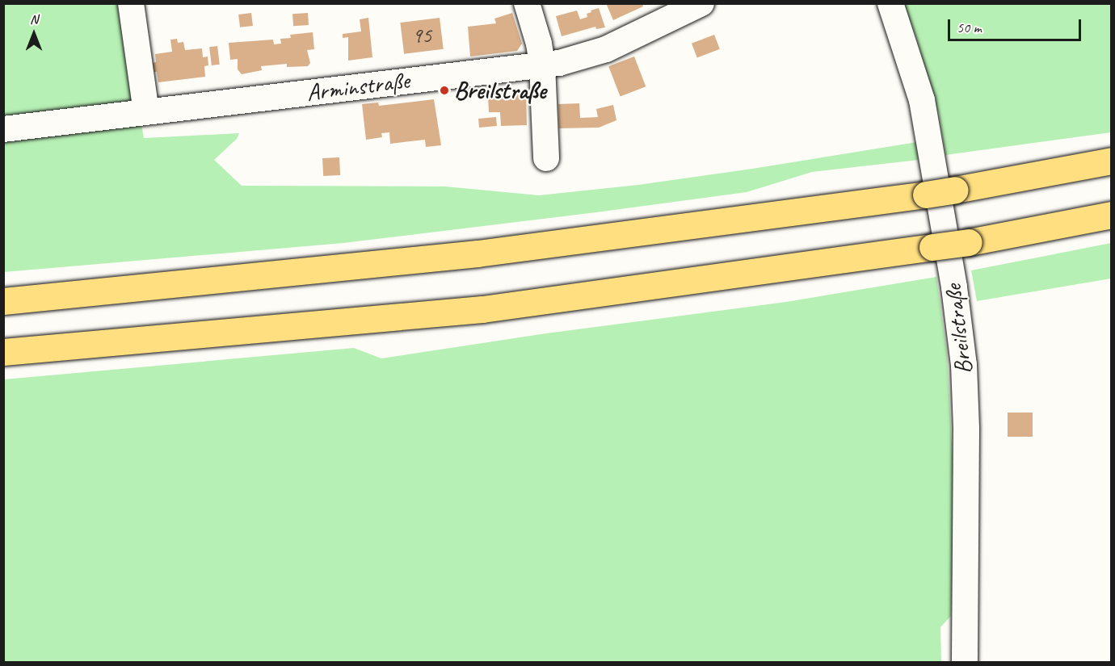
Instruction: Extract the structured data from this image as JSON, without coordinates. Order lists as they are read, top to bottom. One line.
{"streets":{"street":["Arminstraße","Breilstraße"]},"places":["Breilstraße"],"house_numbers":["95"],"scale_bar":"50 m","north":"top"}
